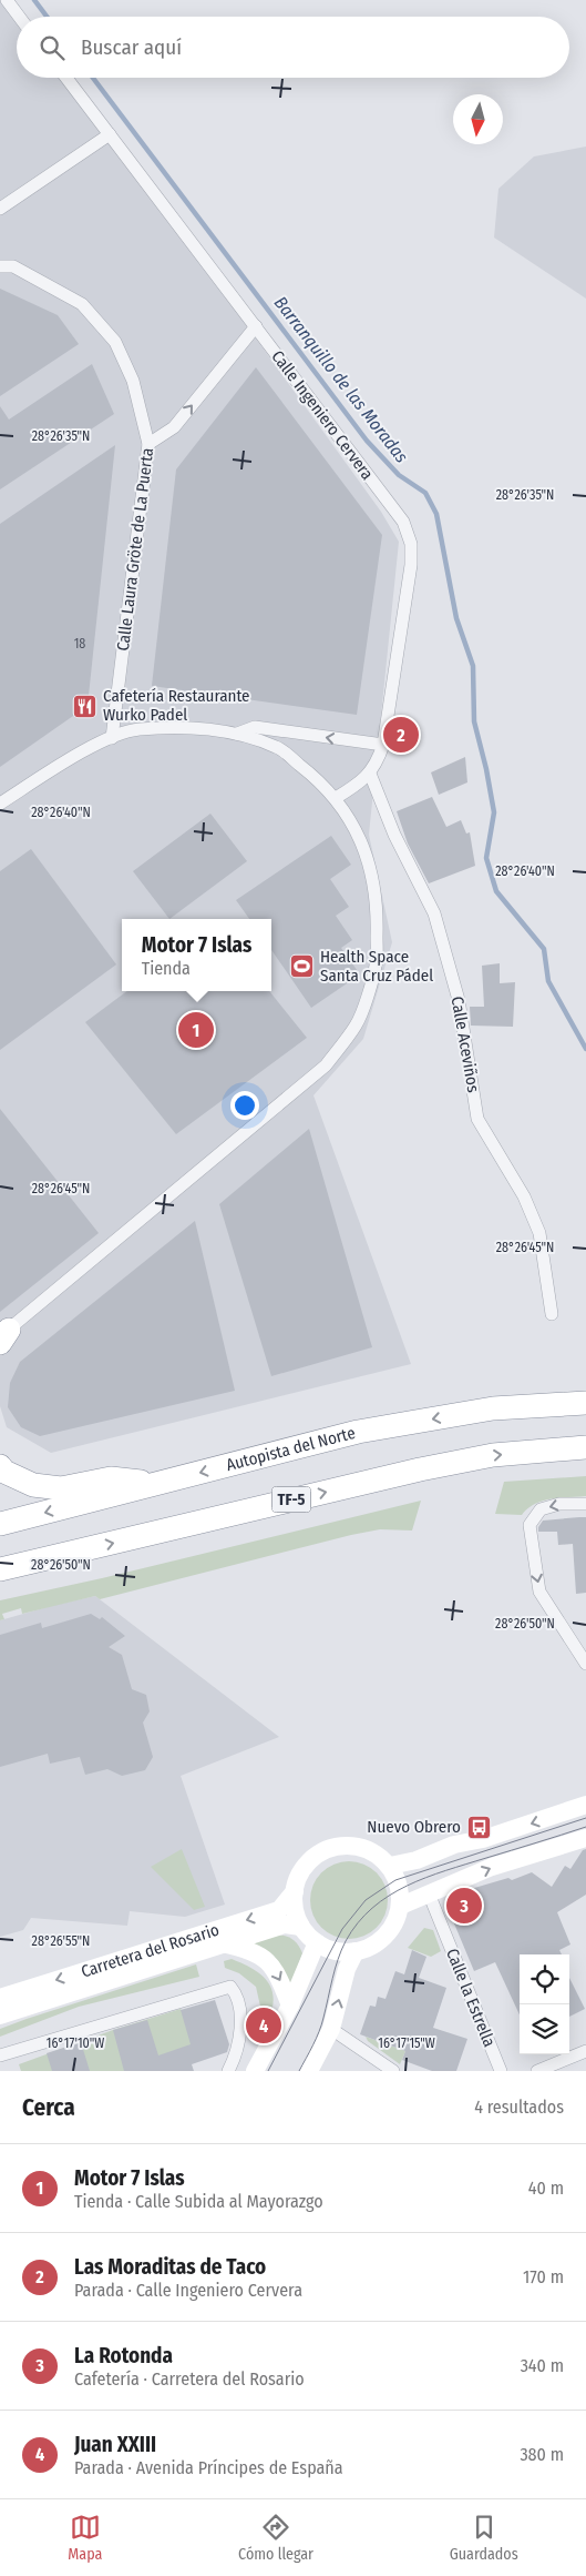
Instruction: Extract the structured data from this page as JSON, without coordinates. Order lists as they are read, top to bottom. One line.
{"streets":{"highway":["Autopista del Norte","TF-5"],"main road":["Carretera del Rosario"],"street":["Calle Ingeniero Cervera","Calle Laura Gröte de La Puerta","Calle Aceviños","Calle la Estrella"]},"crossings":[["Calle Ingeniero Cervera","Calle Aceviños"]],"water":["Barranquillo de las Moradas"],"places":{"restaurant":["Cafetería Restaurante Wurko Padel"],"sports":["Health Space Santa Cruz Pádel"],"bus stop":["Nuevo Obrero"]},"house_numbers":["18"],"north":"bottom","page":{"search":"Buscar aquí","pins":["2","1","3","4"],"popup":["Motor 7 Islas","Tienda"],"heading":["Cerca","4 resultados"],"list":[{"mark":"1","name":"Motor 7 Islas","note":"Tienda · Calle Subida al Mayorazgo","value":"40 m"},{"mark":"2","name":"Las Moraditas de Taco","note":"Parada · Calle Ingeniero Cervera","value":"170 m"},{"mark":"3","name":"La Rotonda","note":"Cafetería · Carretera del Rosario","value":"340 m"},{"mark":"4","name":"Juan XXIII","note":"Parada · Avenida Príncipes de España","value":"380 m"}],"nav":["Mapa","Cómo llegar","Guardados"]},"coordinates":["28°26'35\"N","28°26'40\"N","28°26'45\"N","28°26'50\"N","28°26'55\"N","16°17'10\"W","16°17'15\"W"]}
